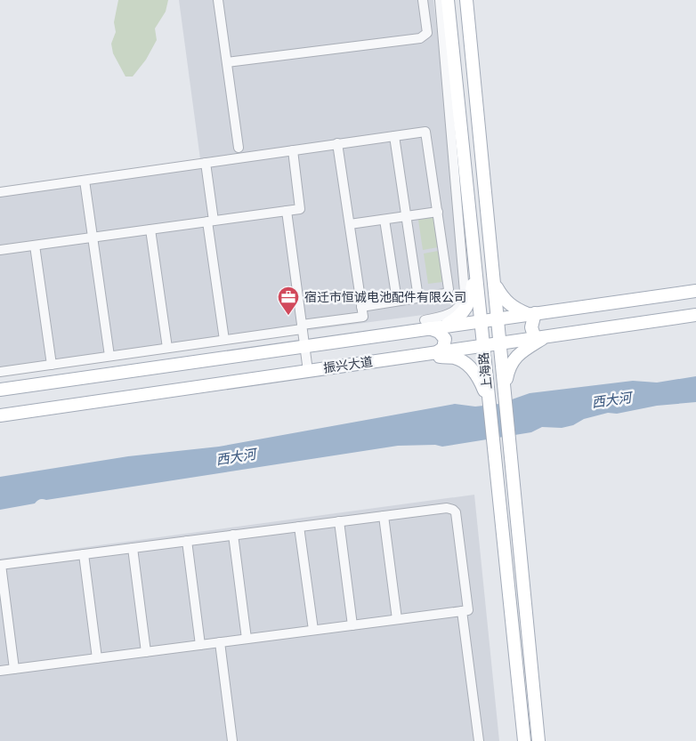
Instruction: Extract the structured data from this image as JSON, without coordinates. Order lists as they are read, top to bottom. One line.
{"streets":{"main road":["振兴大道","上海路"]},"crossings":[["振兴大道","上海路"]],"water":["西大河"],"places":{"office":["宿迁市恒诚电池配件有限公司"]}}
